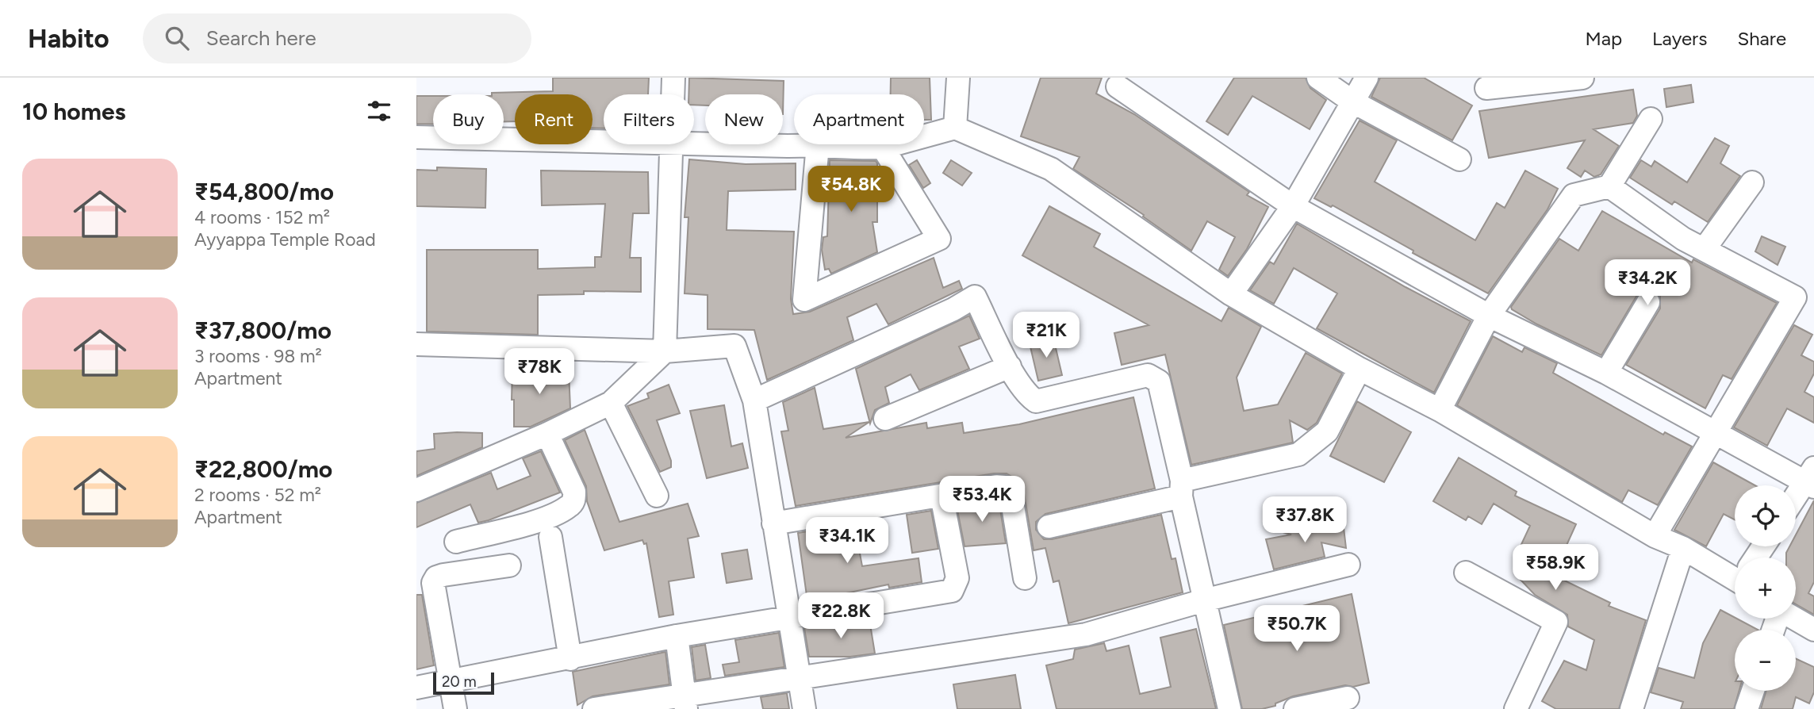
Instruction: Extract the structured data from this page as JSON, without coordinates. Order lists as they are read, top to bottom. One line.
{"scale_bar":"20 m","page":{"header":"Habito","search":"Search here","nav":["Map","Layers","Share"],"heading":"10 homes","chip":["Buy","Rent","Filters","New","Apartment"],"list":[{"name":"₹54,800/mo","note":"4 rooms · 152 m² · Ayyappa Temple Road"},{"name":"₹37,800/mo","note":"3 rooms · 98 m² · Apartment"},{"name":"₹22,800/mo","note":"2 rooms · 52 m² · Apartment"}],"price":["₹54.8K","₹34.2K","₹21K","₹78K","₹53.4K","₹37.8K","₹34.1K","₹58.9K","₹22.8K","₹50.7K"],"map_buttons":["+","−"],"scale":"20 m"}}
